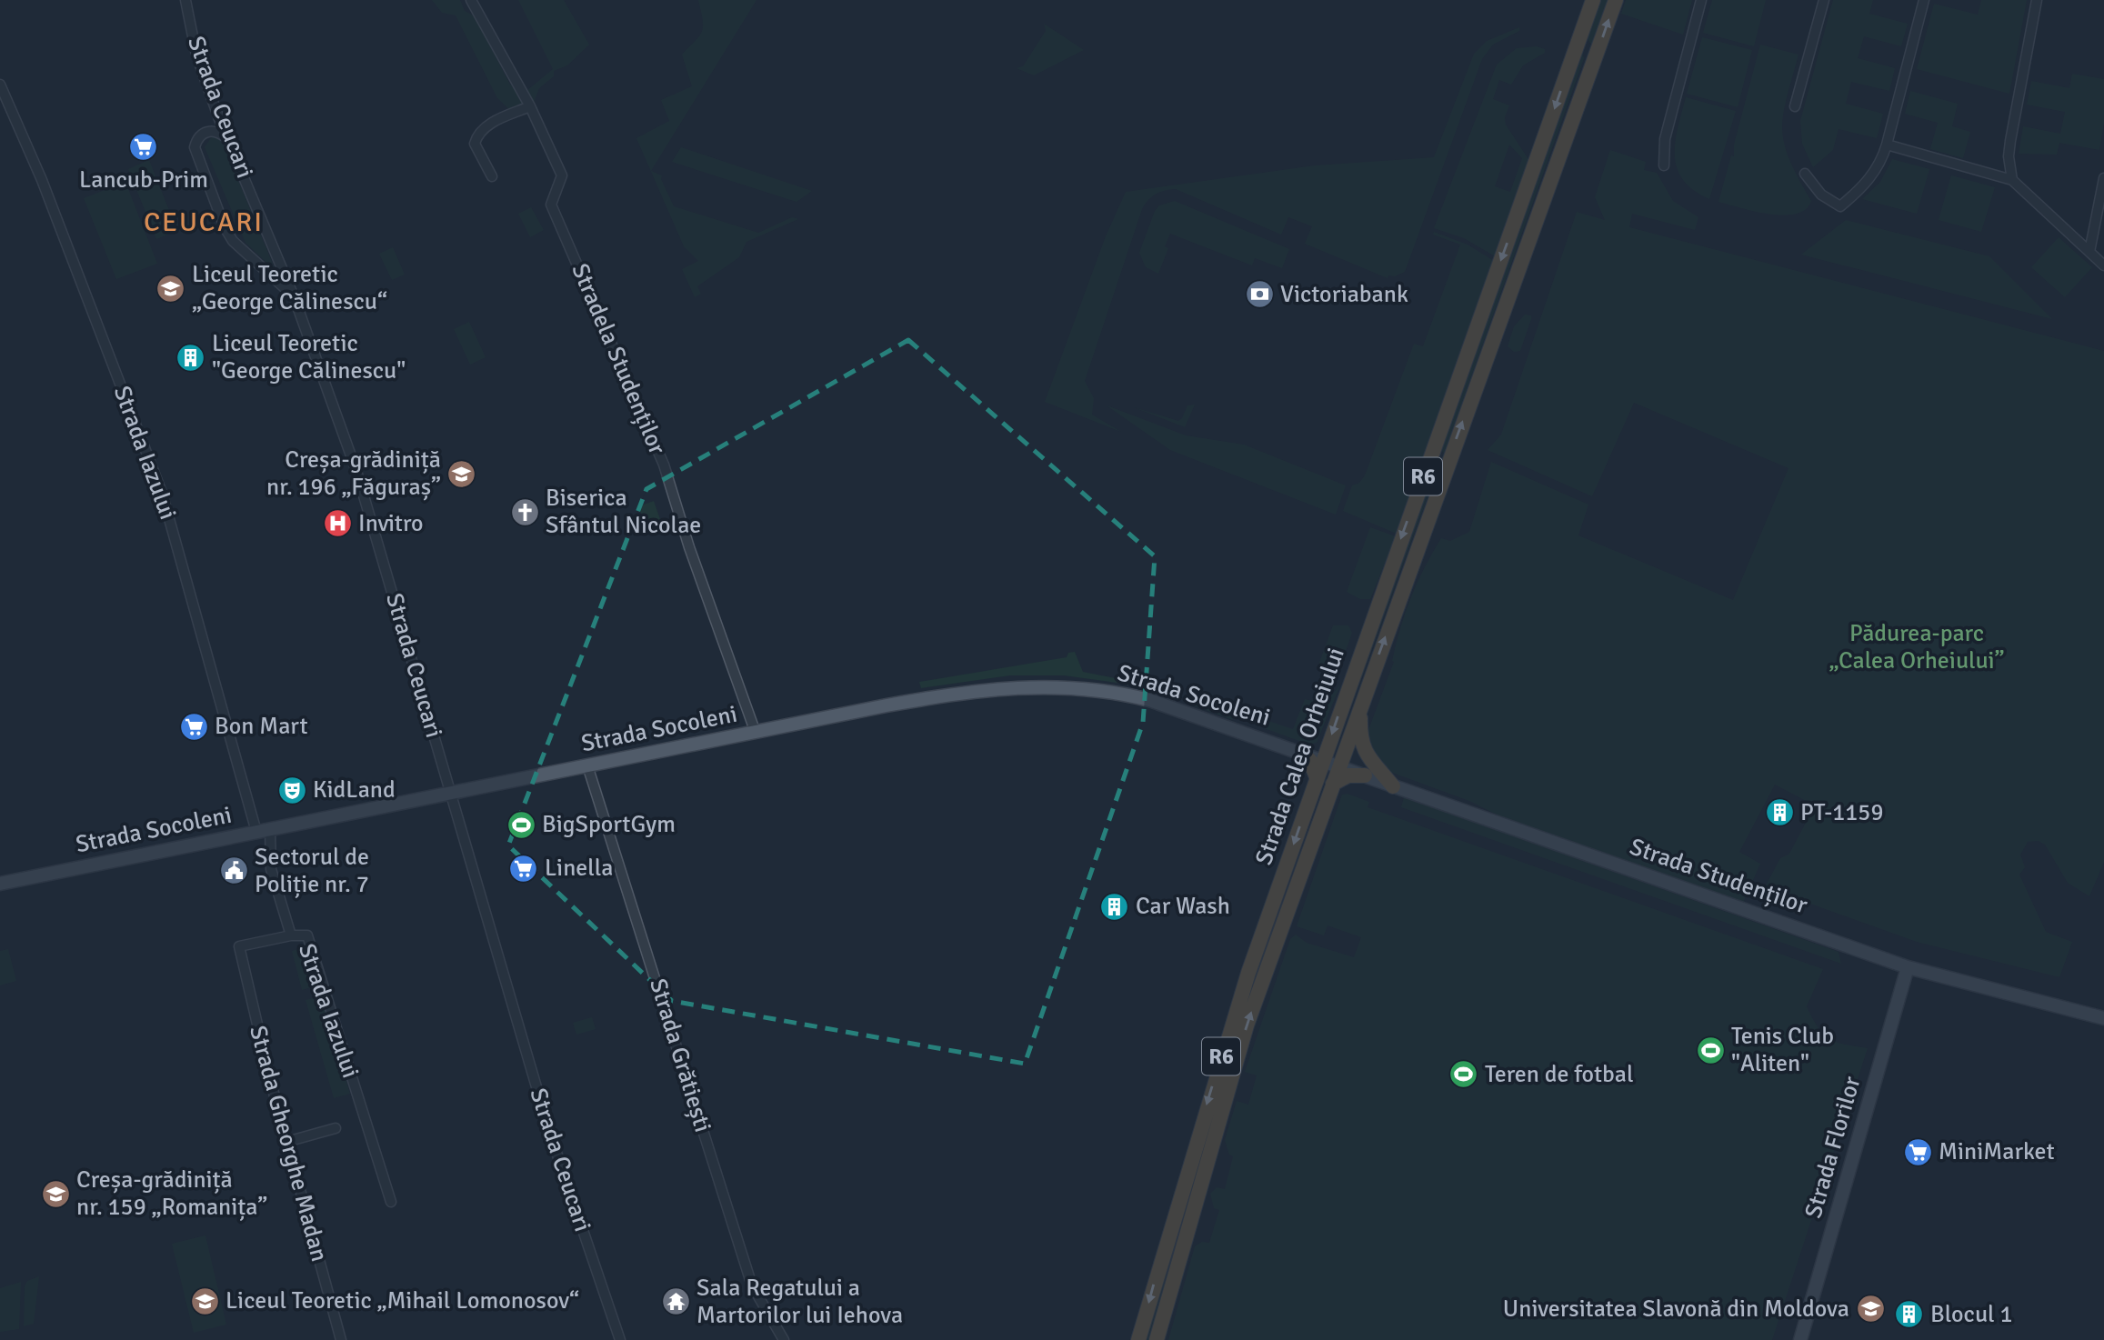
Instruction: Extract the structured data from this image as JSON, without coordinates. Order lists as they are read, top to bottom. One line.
{"streets":{"highway":["R6","Strada Calea Orheiului"],"main road":["Strada Socoleni","Strada Studenților","Strada Florilor"],"street":["Strada Ceucari","Stradela Studenților","Strada Iazului","Strada Grătiești","Strada Gheorghe Madan"]},"crossings":[["Strada Ceucari","Strada Socoleni"],["Stradela Studenților","Strada Socoleni"],["Strada Iazului","Strada Socoleni"],["Strada Iazului","Strada Gheorghe Madan"],["R6","Strada Calea Orheiului"],["Strada Socoleni","Strada Calea Orheiului"],["Strada Socoleni","Strada Studenților"],["Strada Socoleni","Strada Grătiești"],["Strada Calea Orheiului","Strada Studenților"],["Strada Studenților","Strada Florilor"]],"districts":["CEUCARI"],"parks":["Pădurea-parc „Calea Orheiului”"],"places":{"supermarket":["Lancub-Prim","Bon Mart","Linella","MiniMarket"],"school or university":["Liceul Teoretic „George Călinescu“","Creșa-grădiniță nr. 196 „Făguraș”","Creșa-grădiniță nr. 159 „Romanița”","Liceul Teoretic „Mihail Lomonosov“","Universitatea Slavonă din Moldova"],"bank":["Victoriabank"],"building":["Liceul Teoretic \"George Călinescu\"","PT-1159","Car Wash","Blocul 1"],"church":["Biserica Sfântul Nicolae"],"hospital":["Invitro"],"theatre":["KidLand"],"sports":["BigSportGym","Tenis Club \"Aliten\"","Teren de fotbal"],"public building":["Sectorul de Poliție nr. 7"],"temple":["Sala Regatului a Martorilor lui Iehova"]}}
